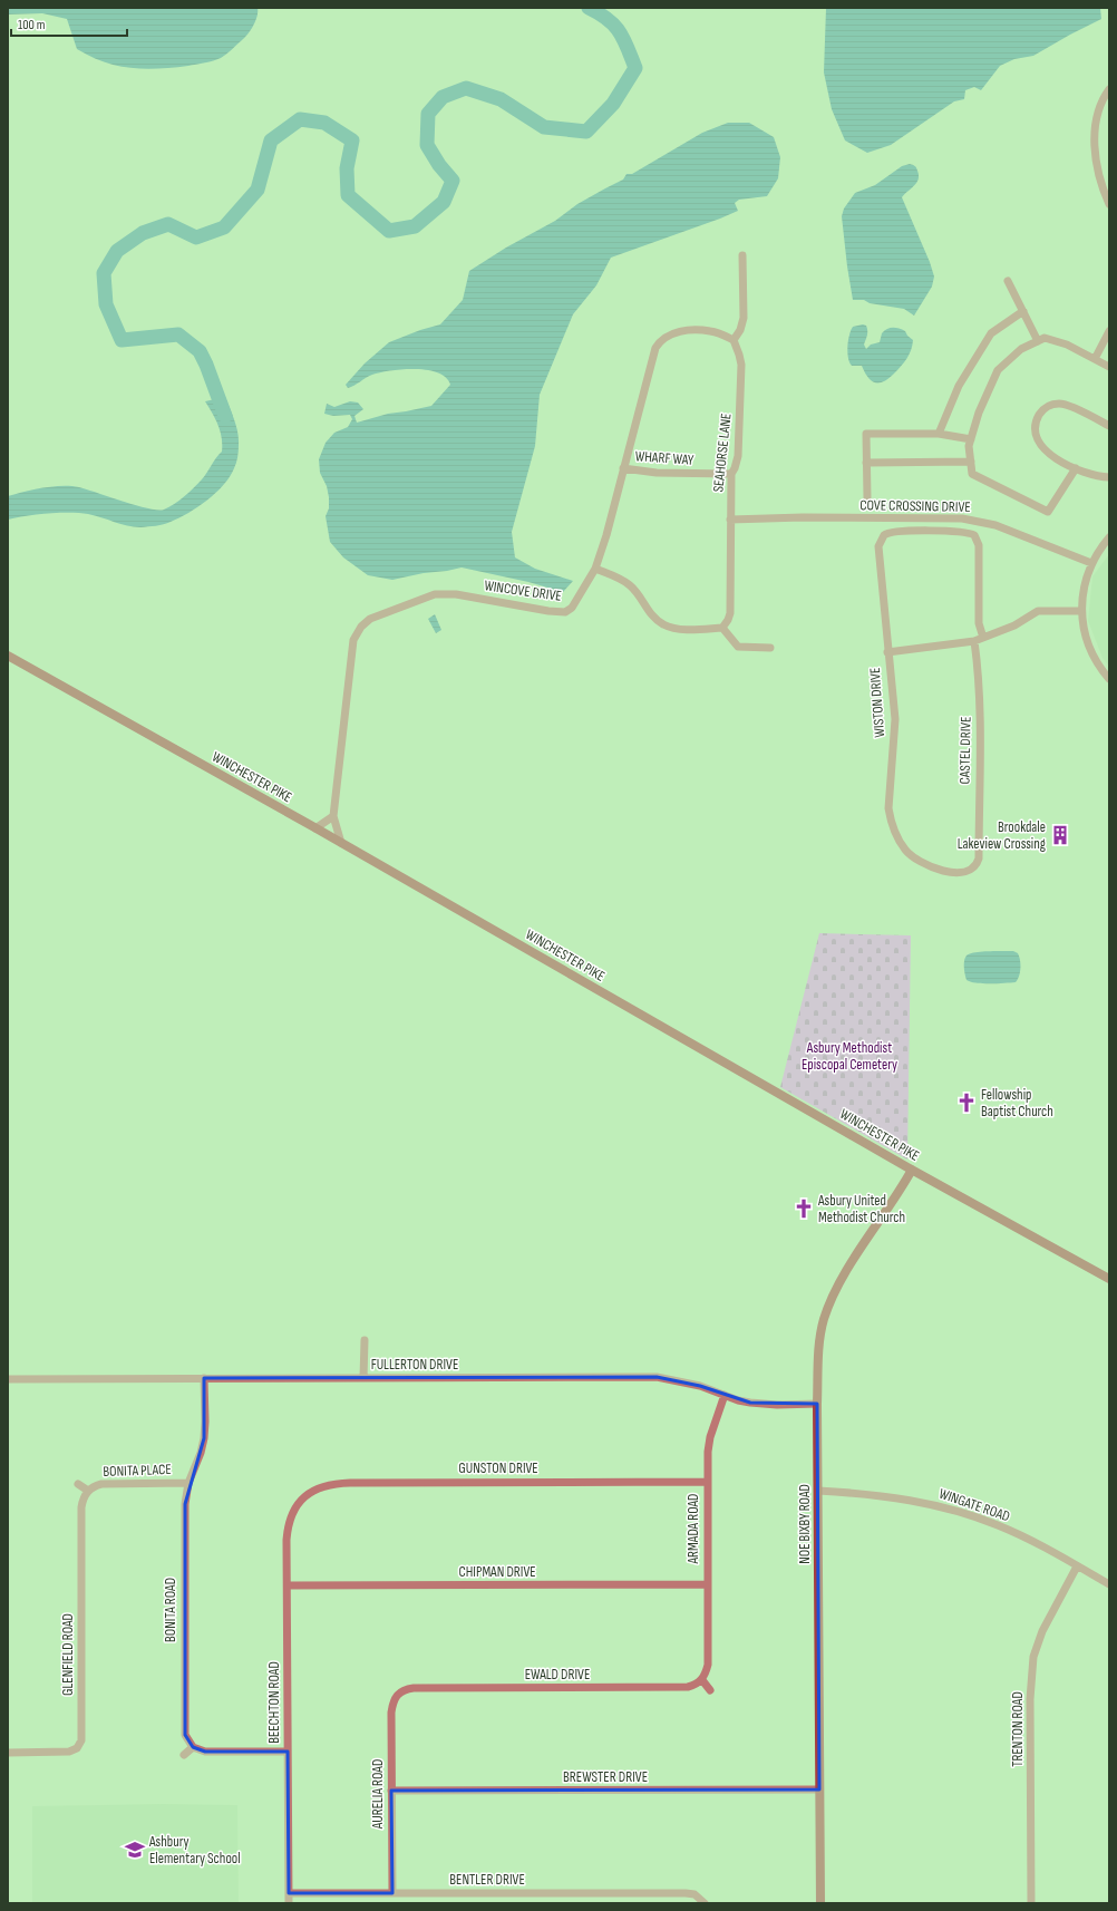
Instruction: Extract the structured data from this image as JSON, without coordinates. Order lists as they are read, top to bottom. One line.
{"streets":{"main road":["WINCHESTER PIKE","NOE BIXBY ROAD"],"street":["SEAHORSE LANE","WHARF WAY","COVE CROSSING DRIVE","WINCOVE DRIVE","WISTON DRIVE","CASTEL DRIVE","FULLERTON DRIVE","GUNSTON DRIVE","BONITA PLACE","WINGATE ROAD","ARMADA ROAD","CHIPMAN DRIVE","BONITA ROAD","GLENFIELD ROAD","EWALD DRIVE","BEECHTON ROAD","TRENTON ROAD","BREWSTER DRIVE","AURELIA ROAD","BENTLER DRIVE"]},"crossings":[["SEAHORSE LANE","WHARF WAY"],["SEAHORSE LANE","COVE CROSSING DRIVE"],["SEAHORSE LANE","WINCOVE DRIVE"],["WHARF WAY","WINCOVE DRIVE"],["WINCOVE DRIVE","WINCHESTER PIKE"],["WISTON DRIVE","CASTEL DRIVE"],["WINCHESTER PIKE","NOE BIXBY ROAD"],["FULLERTON DRIVE","NOE BIXBY ROAD"],["FULLERTON DRIVE","ARMADA ROAD"],["FULLERTON DRIVE","BONITA ROAD"],["GUNSTON DRIVE","ARMADA ROAD"],["GUNSTON DRIVE","BEECHTON ROAD"],["BONITA PLACE","BONITA ROAD"],["BONITA PLACE","GLENFIELD ROAD"],["WINGATE ROAD","NOE BIXBY ROAD"],["WINGATE ROAD","TRENTON ROAD"],["NOE BIXBY ROAD","BREWSTER DRIVE"],["ARMADA ROAD","CHIPMAN DRIVE"],["ARMADA ROAD","EWALD DRIVE"],["CHIPMAN DRIVE","BEECHTON ROAD"],["EWALD DRIVE","AURELIA ROAD"],["BEECHTON ROAD","BENTLER DRIVE"],["BREWSTER DRIVE","AURELIA ROAD"],["AURELIA ROAD","BENTLER DRIVE"]],"parks":["Asbury Methodist Episcopal Cemetery"],"places":{"building":["Brookdale Lakeview Crossing"],"church":["Fellowship Baptist Church","Asbury United Methodist Church"],"school or university":["Ashbury Elementary School"]},"scale_bar":"100 m"}
